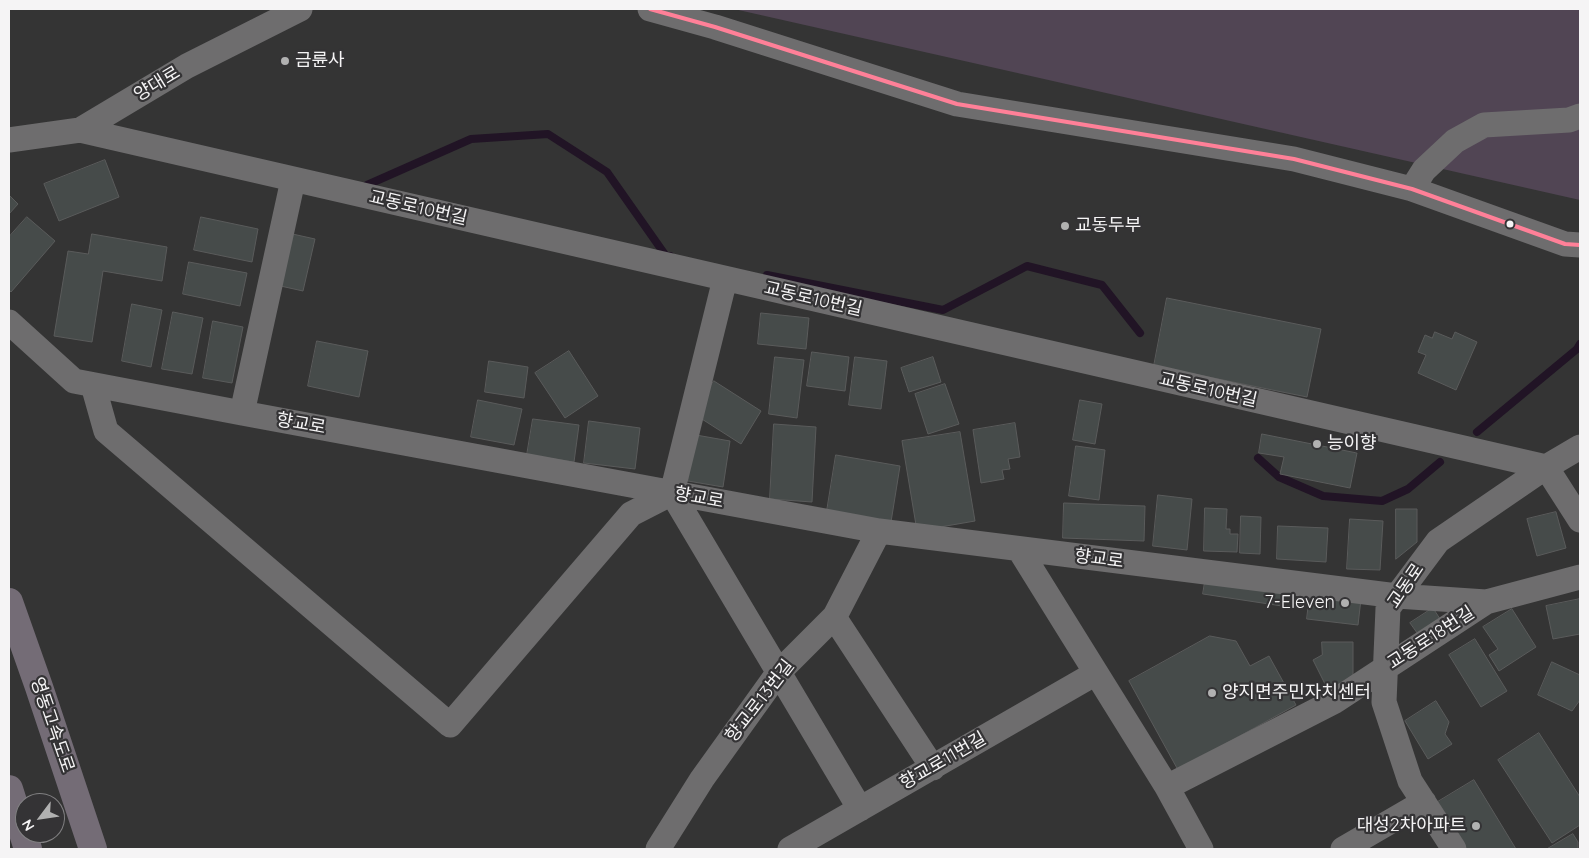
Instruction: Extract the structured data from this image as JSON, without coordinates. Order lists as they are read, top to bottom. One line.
{"streets":{"highway":["영동고속도로"],"street":["양대로","교동로10번길","향교로","교동로","교동로18번길","향교로13번길","향교로11번길"]},"crossings":[["양대로","교동로10번길"],["교동로10번길","교동로"],["향교로","교동로"],["향교로","교동로18번길"],["향교로","향교로13번길"],["교동로","교동로18번길"]],"places":["금륜사","교동두부","능이향","7-Eleven","양지면주민자치센터","대성2차아파트"],"north":"bottom left"}
